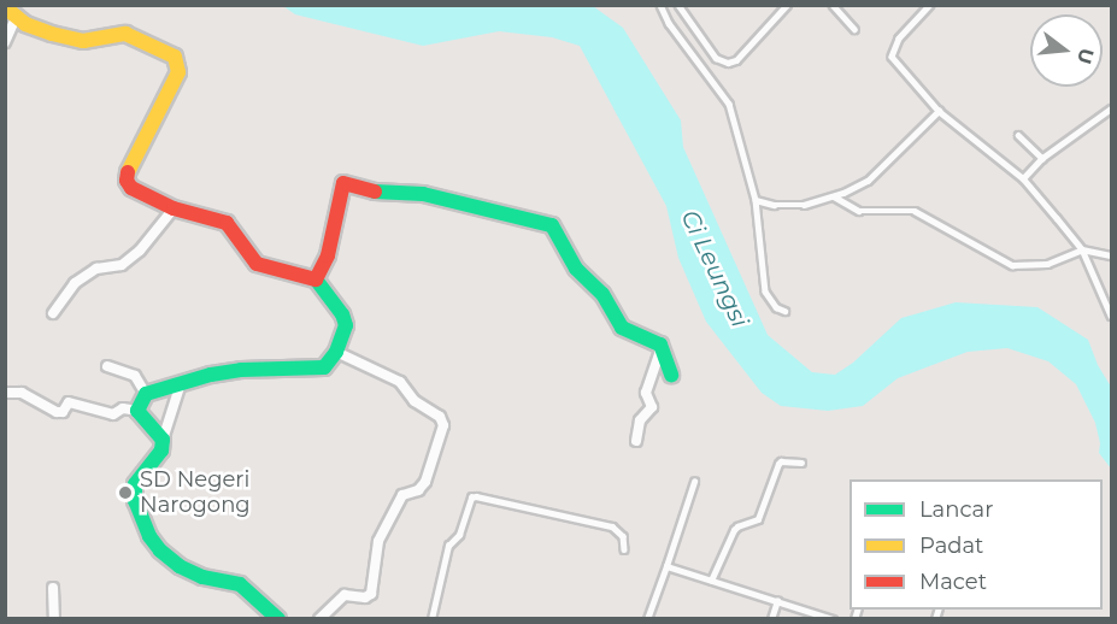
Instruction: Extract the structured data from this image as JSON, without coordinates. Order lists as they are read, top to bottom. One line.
{"water":["Ci Leungsi"],"places":["SD Negeri Narogong"],"legend":["Lancar","Padat","Macet"],"north":"right"}
